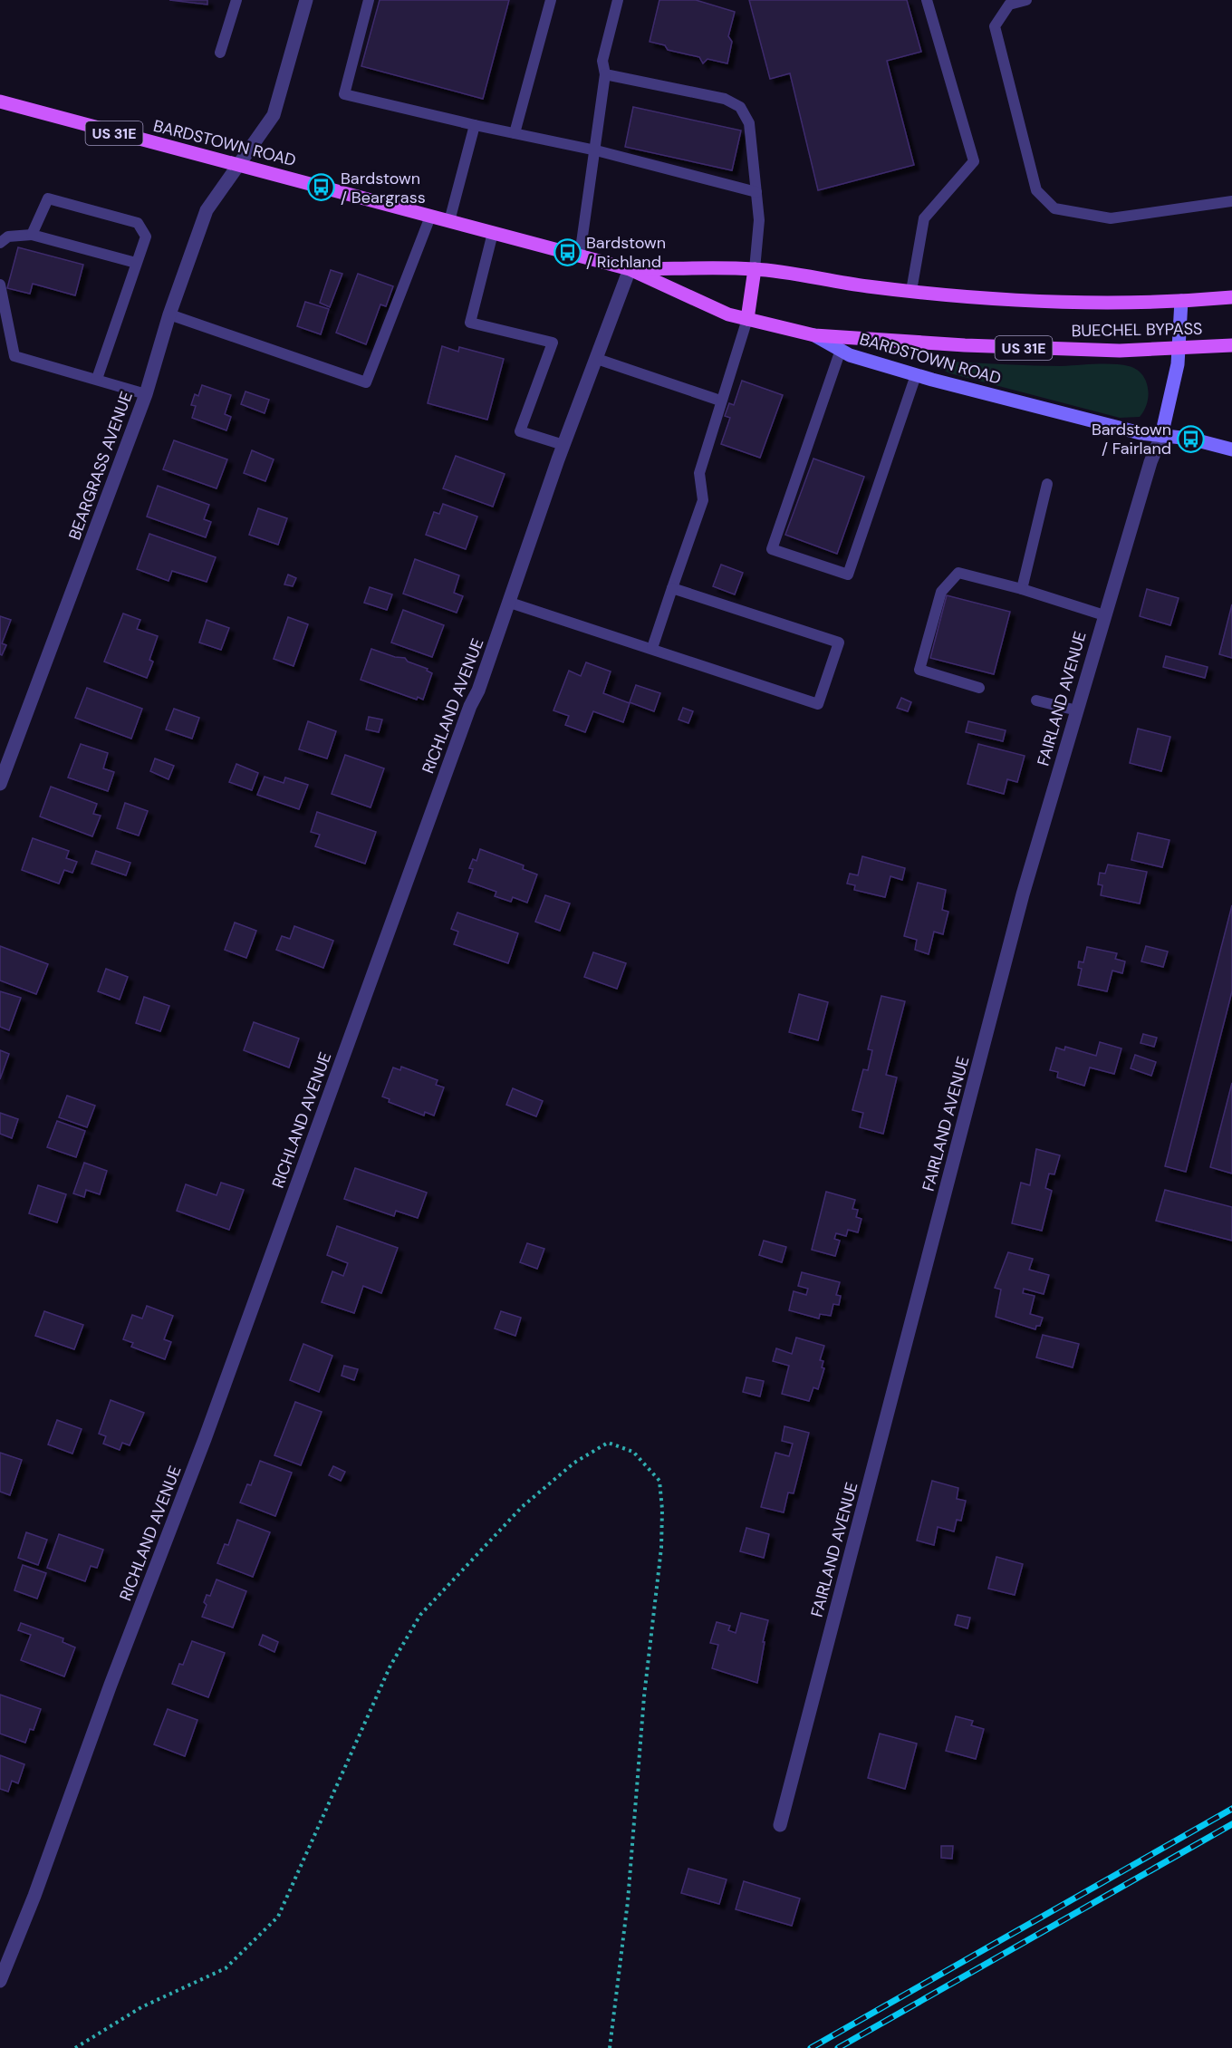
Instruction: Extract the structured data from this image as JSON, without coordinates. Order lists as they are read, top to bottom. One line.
{"streets":{"main road":["US 31E","BARDSTOWN ROAD","BUECHEL BYPASS"],"street":["BEARGRASS AVENUE","FAIRLAND AVENUE","RICHLAND AVENUE"]},"crossings":[["BARDSTOWN ROAD","BUECHEL BYPASS"],["BARDSTOWN ROAD","BEARGRASS AVENUE"],["BARDSTOWN ROAD","FAIRLAND AVENUE"],["BARDSTOWN ROAD","RICHLAND AVENUE"]],"places":{"bus stop":["Bardstown / Beargrass","Bardstown / Richland","Bardstown / Fairland"]}}
